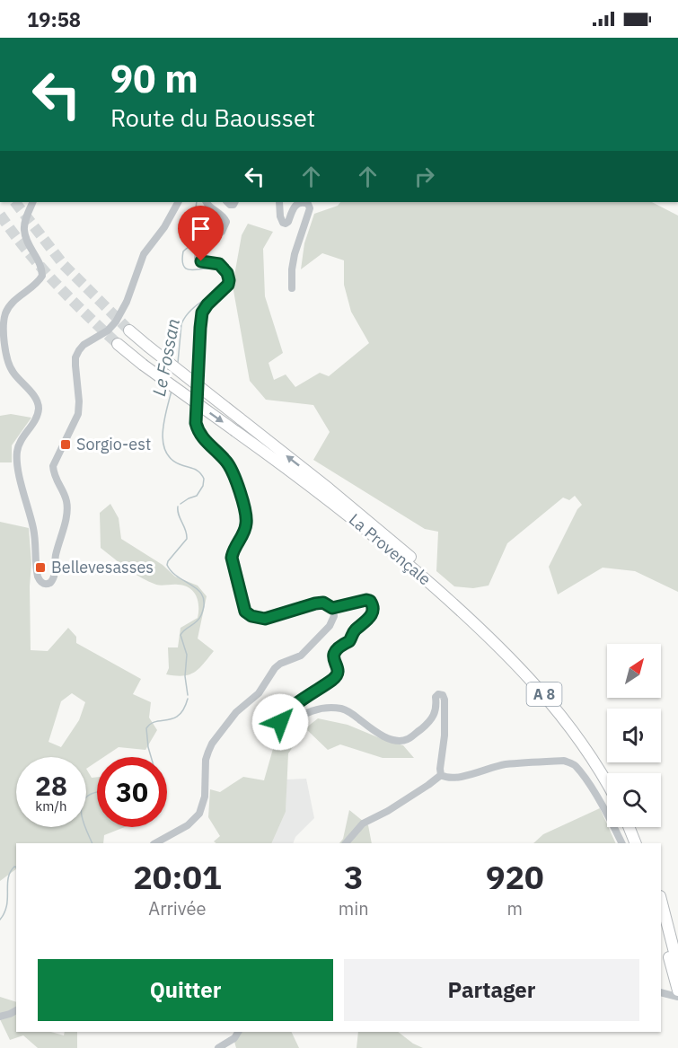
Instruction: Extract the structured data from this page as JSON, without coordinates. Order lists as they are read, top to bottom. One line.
{"streets":{"highway":["La Provençale","A 8"]},"water":["Le Fossan"],"places":{"transit":["Sorgio-est","Bellevesasses"]},"north":"top right","page":{"status":"19:58","turn":["90 m","Route du Baousset"],"speed":"28 km/h","limit":"30","eta":["20:01","Arrivée","3","min","920","m"],"buttons":["Quitter","Partager"]}}
